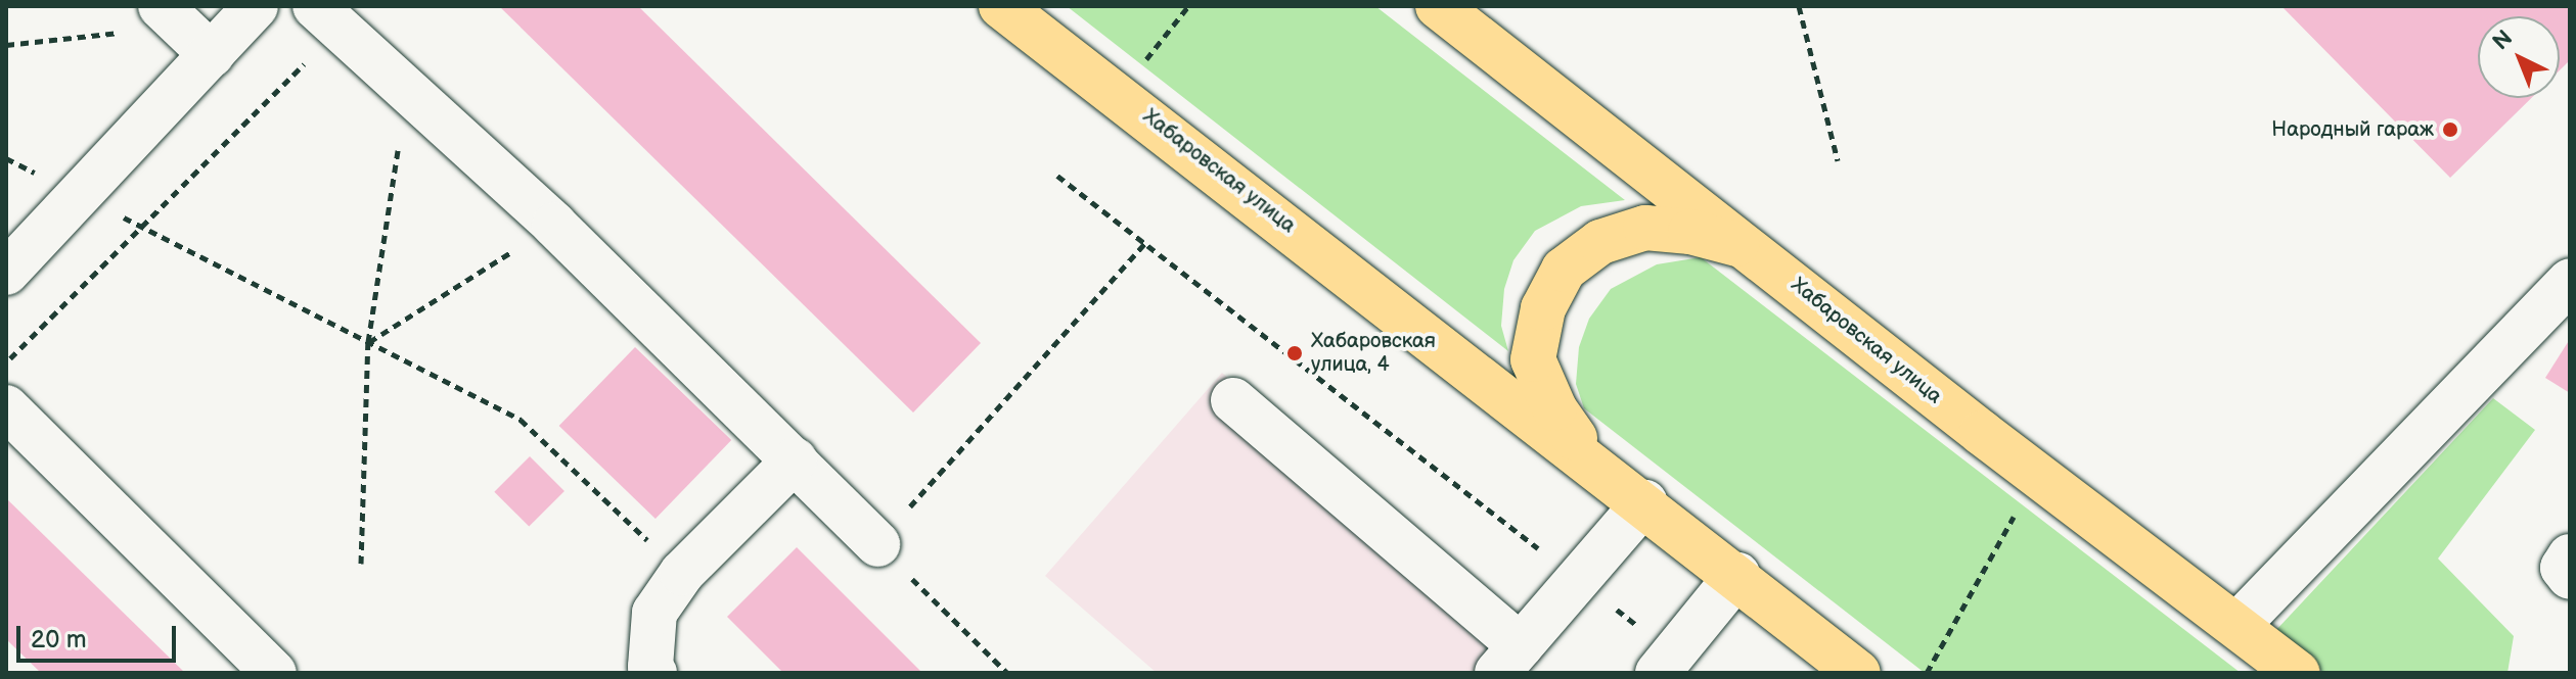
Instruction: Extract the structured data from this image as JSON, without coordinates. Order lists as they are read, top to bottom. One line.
{"streets":{"main road":["Хабаровская улица"]},"places":["Народный гараж","Хабаровская улица, 4"],"scale_bar":"20 m","north":"top left"}
